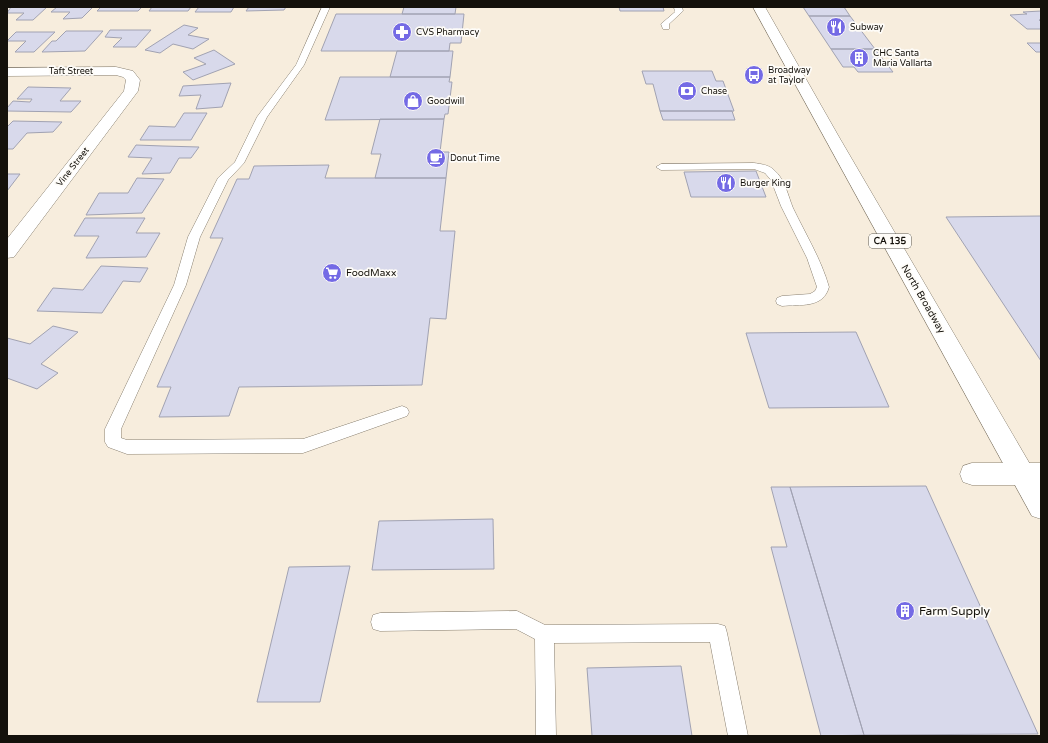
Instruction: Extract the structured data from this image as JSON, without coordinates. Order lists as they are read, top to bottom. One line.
{"streets":{"main road":["Taft Street","Vine Street","CA 135","North Broadway"]},"crossings":[["Taft Street","Vine Street"]],"places":{"restaurant":["Subway","Burger King"],"pharmacy":["CVS Pharmacy"],"building":["CHC Santa Maria Vallarta","Farm Supply"],"bus stop":["Broadway at Taylor"],"bank":["Chase"],"shop":["Goodwill"],"cafe":["Donut Time"],"supermarket":["FoodMaxx"]}}
